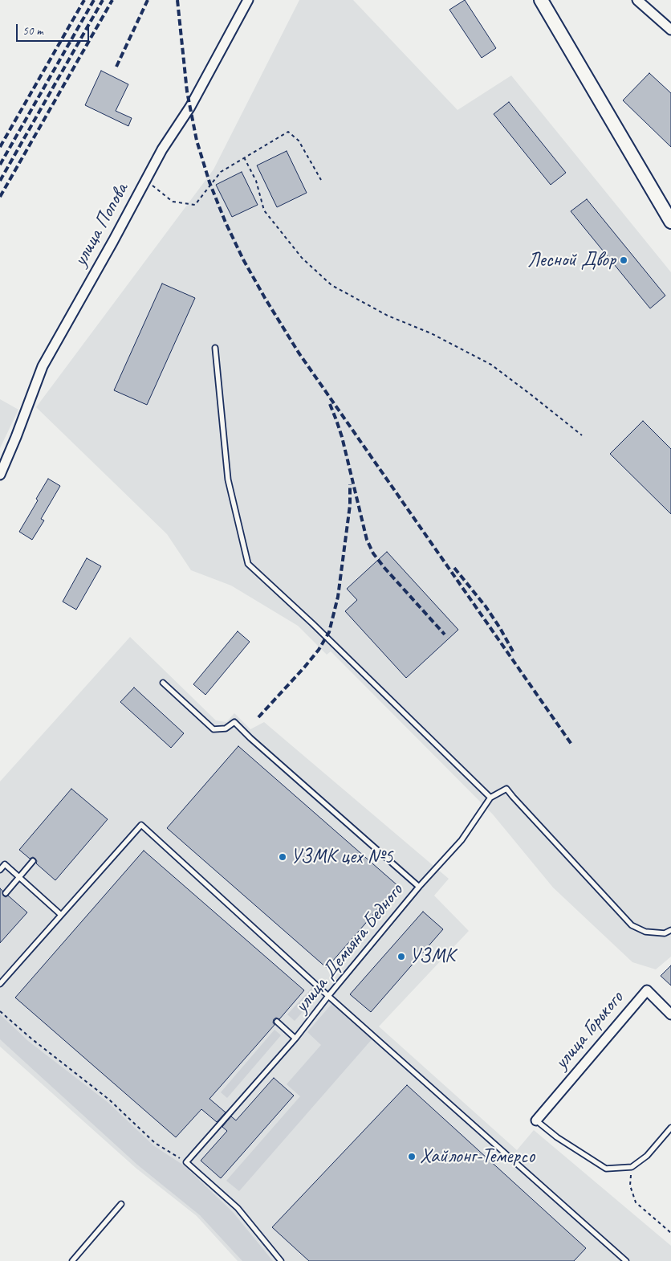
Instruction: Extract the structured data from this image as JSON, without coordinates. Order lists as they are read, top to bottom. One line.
{"streets":{"street":["улица Попова","улица Горького"],"lane":["улица Демьяна Бедного"]},"places":["Лесной Двор","УЗМК цех №5","УЗМК","Хайлонг-Темерсо"],"scale_bar":"50 m"}
